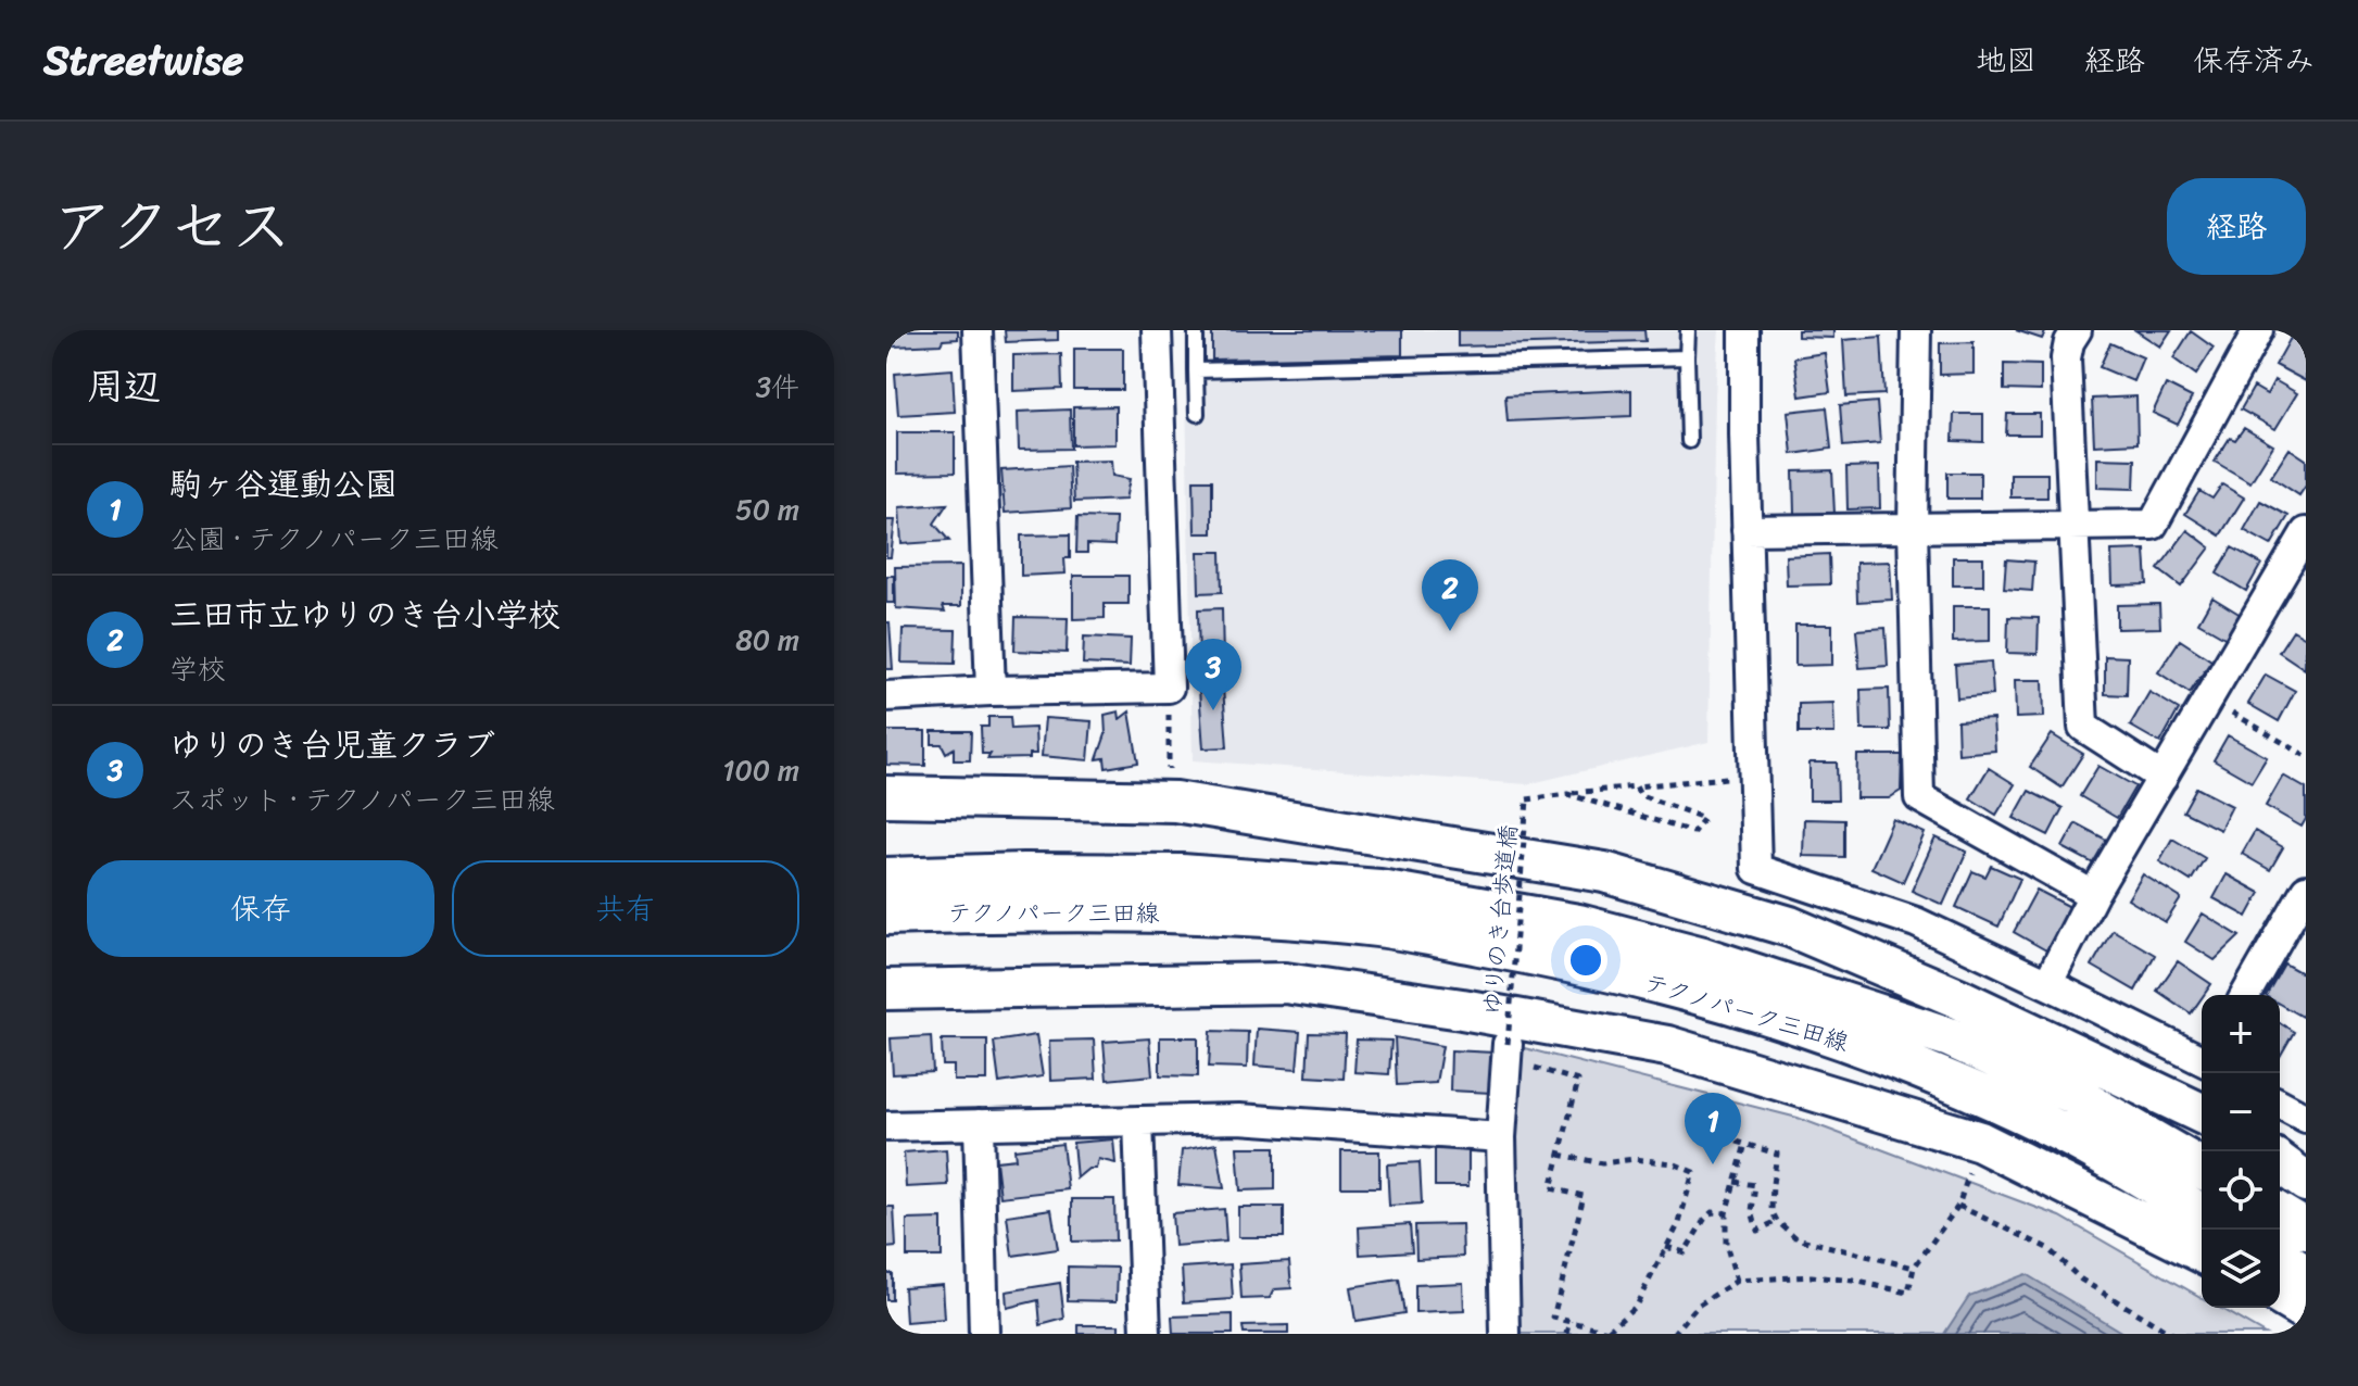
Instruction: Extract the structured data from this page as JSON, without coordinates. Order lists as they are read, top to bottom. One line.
{"streets":{"main road":["テクノパーク三田線"],"path":["ゆりのき台歩道橋"]},"page":{"header":"Streetwise","nav":["地図","経路","保存済み"],"title":"アクセス","buttons":["経路",["保存","共有"]],"heading":["周辺","3件"],"list":[{"mark":"1","name":"駒ヶ谷運動公園","note":"公園 · テクノパーク三田線","value":"50 m"},{"mark":"2","name":"三田市立ゆりのき台小学校","note":"学校","value":"80 m"},{"mark":"3","name":"ゆりのき台児童クラブ","note":"スポット · テクノパーク三田線","value":"100 m"}],"pins":["2","3","1"],"map_buttons":["+","−"]}}
